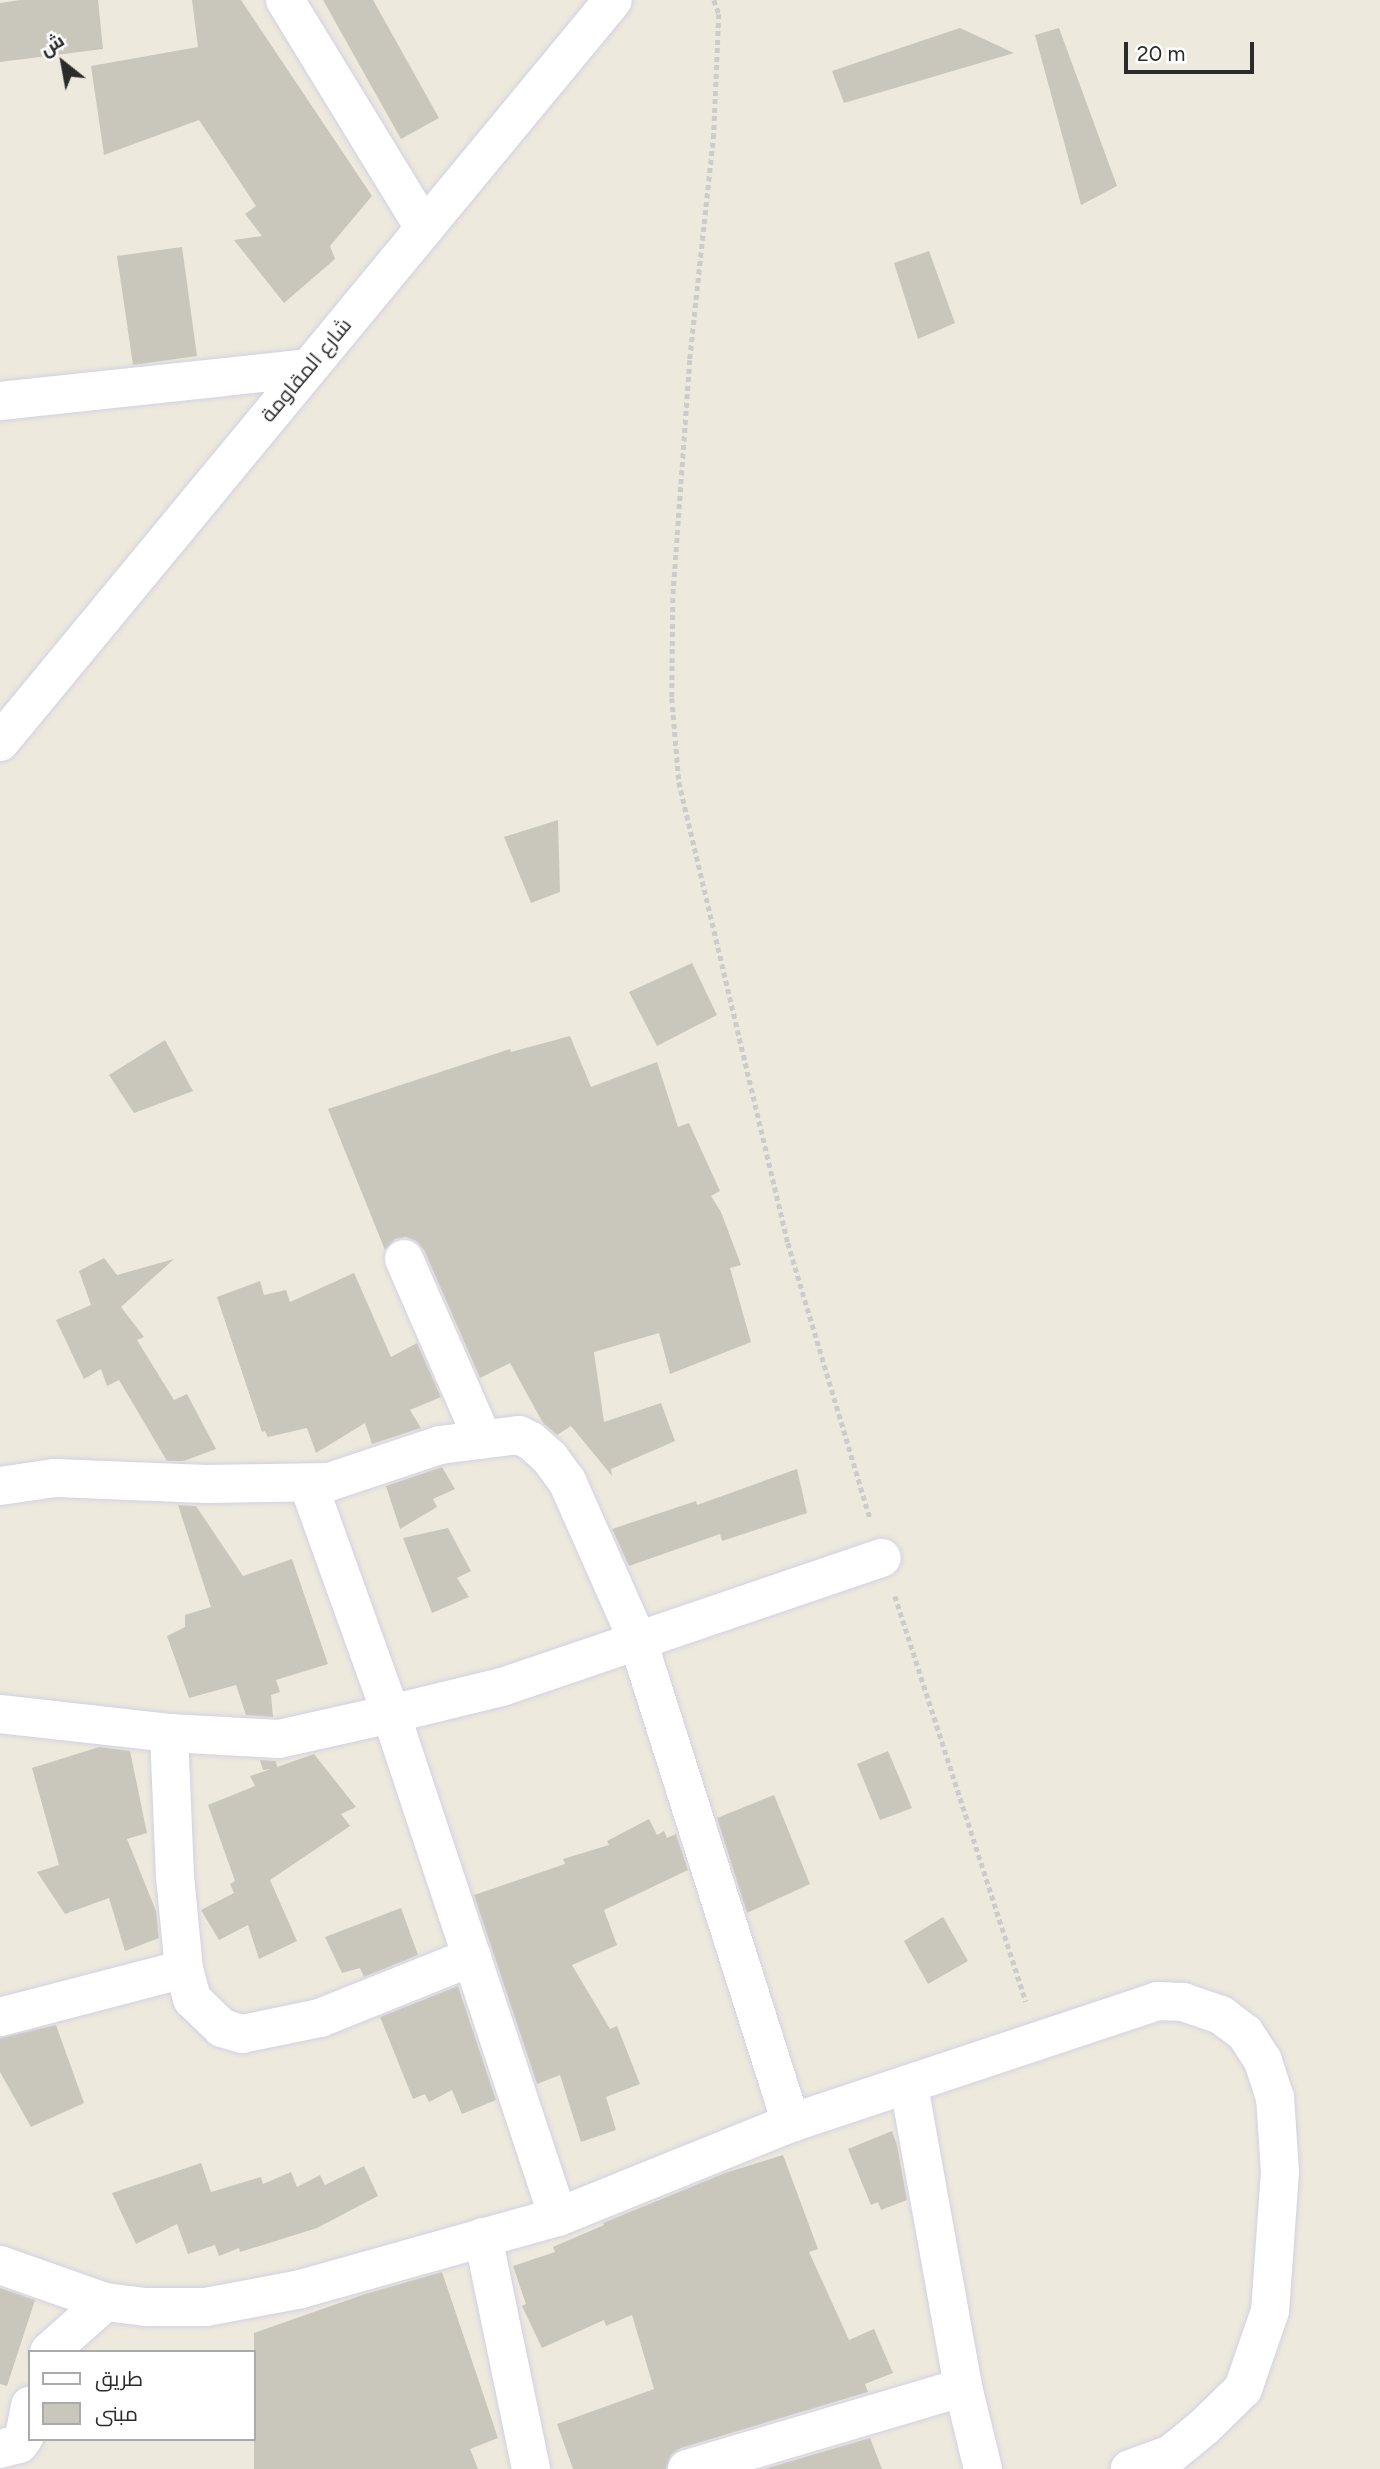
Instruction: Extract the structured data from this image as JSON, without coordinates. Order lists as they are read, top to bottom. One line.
{"streets":{"street":["شارع المقاومة"]},"legend":["طريق","مبنى"],"scale_bar":"20 m","north":"top left"}
